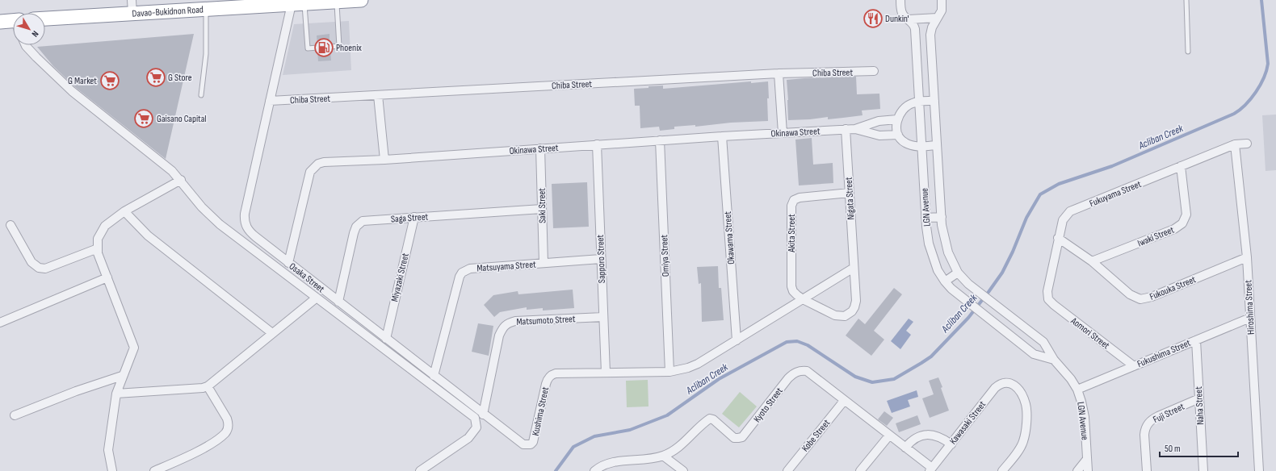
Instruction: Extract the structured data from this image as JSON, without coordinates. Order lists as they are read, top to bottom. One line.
{"streets":{"highway":["Davao-Bukidnon Road"],"street":["Chiba Street","Okinawa Street","Fukuyama Street","Nigata Street","Saki Street","LGN Avenue","Saga Street","Akita Street","Iwaki Street","Okawama Street","Omiya Street","Sapporo Street","Matsuyama Street","Osaka Street","Miyazaki Street","Fukouka Street","Hiroshima Street","Matsumoto Street","Aomori Street","Fukushima Street","Kyoto Street","Naha Street","Kushima Street","Fuji Street","Kawasaki Street","Kobe Street"]},"crossings":[["Davao-Bukidnon Road","Osaka Street"],["Chiba Street","Osaka Street"],["Okinawa Street","Nigata Street"],["Okinawa Street","Saki Street"],["Okinawa Street","Okawama Street"],["Okinawa Street","Omiya Street"],["Okinawa Street","Sapporo Street"],["Okinawa Street","Osaka Street"],["Fukuyama Street","Iwaki Street"],["Fukuyama Street","Fukouka Street"],["Fukuyama Street","Hiroshima Street"],["Fukuyama Street","Aomori Street"],["Nigata Street","Akita Street"],["Saki Street","Saga Street"],["Saki Street","Matsuyama Street"],["LGN Avenue","Fukushima Street"],["Saga Street","Osaka Street"],["Saga Street","Miyazaki Street"],["Iwaki Street","Fukouka Street"],["Sapporo Street","Matsuyama Street"],["Sapporo Street","Matsumoto Street"],["Sapporo Street","Kushima Street"],["Matsuyama Street","Osaka Street"],["Osaka Street","Miyazaki Street"],["Osaka Street","Matsumoto Street"],["Osaka Street","Kushima Street"],["Fukouka Street","Hiroshima Street"],["Hiroshima Street","Fukushima Street"],["Aomori Street","Fukushima Street"],["Fukushima Street","Naha Street"],["Kyoto Street","Kawasaki Street"],["Kyoto Street","Kobe Street"],["Naha Street","Fuji Street"]],"water":["Acliban Creek"],"places":{"restaurant":["Dunkin'"],"fuel station":["Phoenix"],"supermarket":["G Store","G Market","Gaisano Capital"]},"scale_bar":"50 m","north":"bottom right"}
